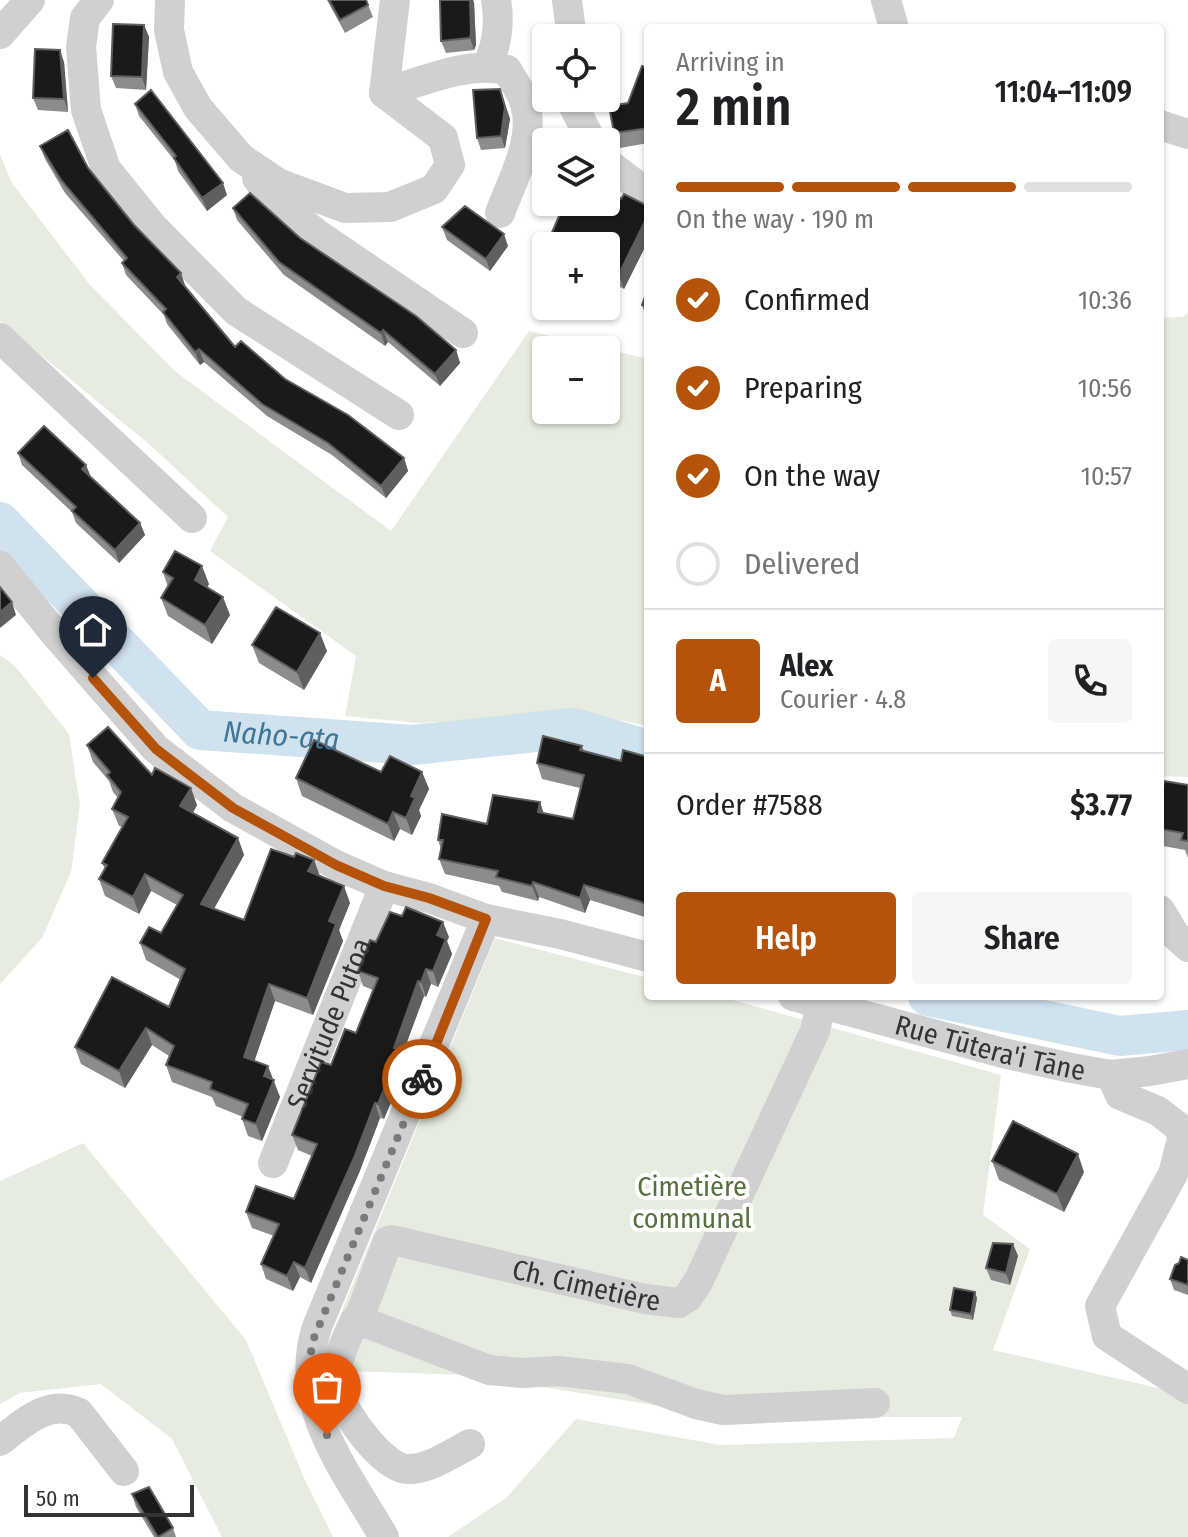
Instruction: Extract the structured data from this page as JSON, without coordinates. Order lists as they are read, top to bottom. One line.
{"streets":{"street":["Servitude Putoa","Rue Tūtera'i Tāne","Ch. Cimetière"]},"crossings":[["Rue Tūtera'i Tāne","Ch. Cimetière"]],"water":["Naho-ata"],"parks":["Cimetière communal"],"scale_bar":"50 m","page":{"map_buttons":["+","−"],"heading":["2 min","Arriving in","11:04–11:09"],"panel":["Alex","Courier · 4.8","Order #7588","$3.77"],"bar":"On the way · 190 m","list":[["Confirmed","10:36"],["Preparing","10:56"],["On the way","10:57"],"Delivered"],"round":"A","buttons":["Help","Share"],"scale":"50 m"}}
